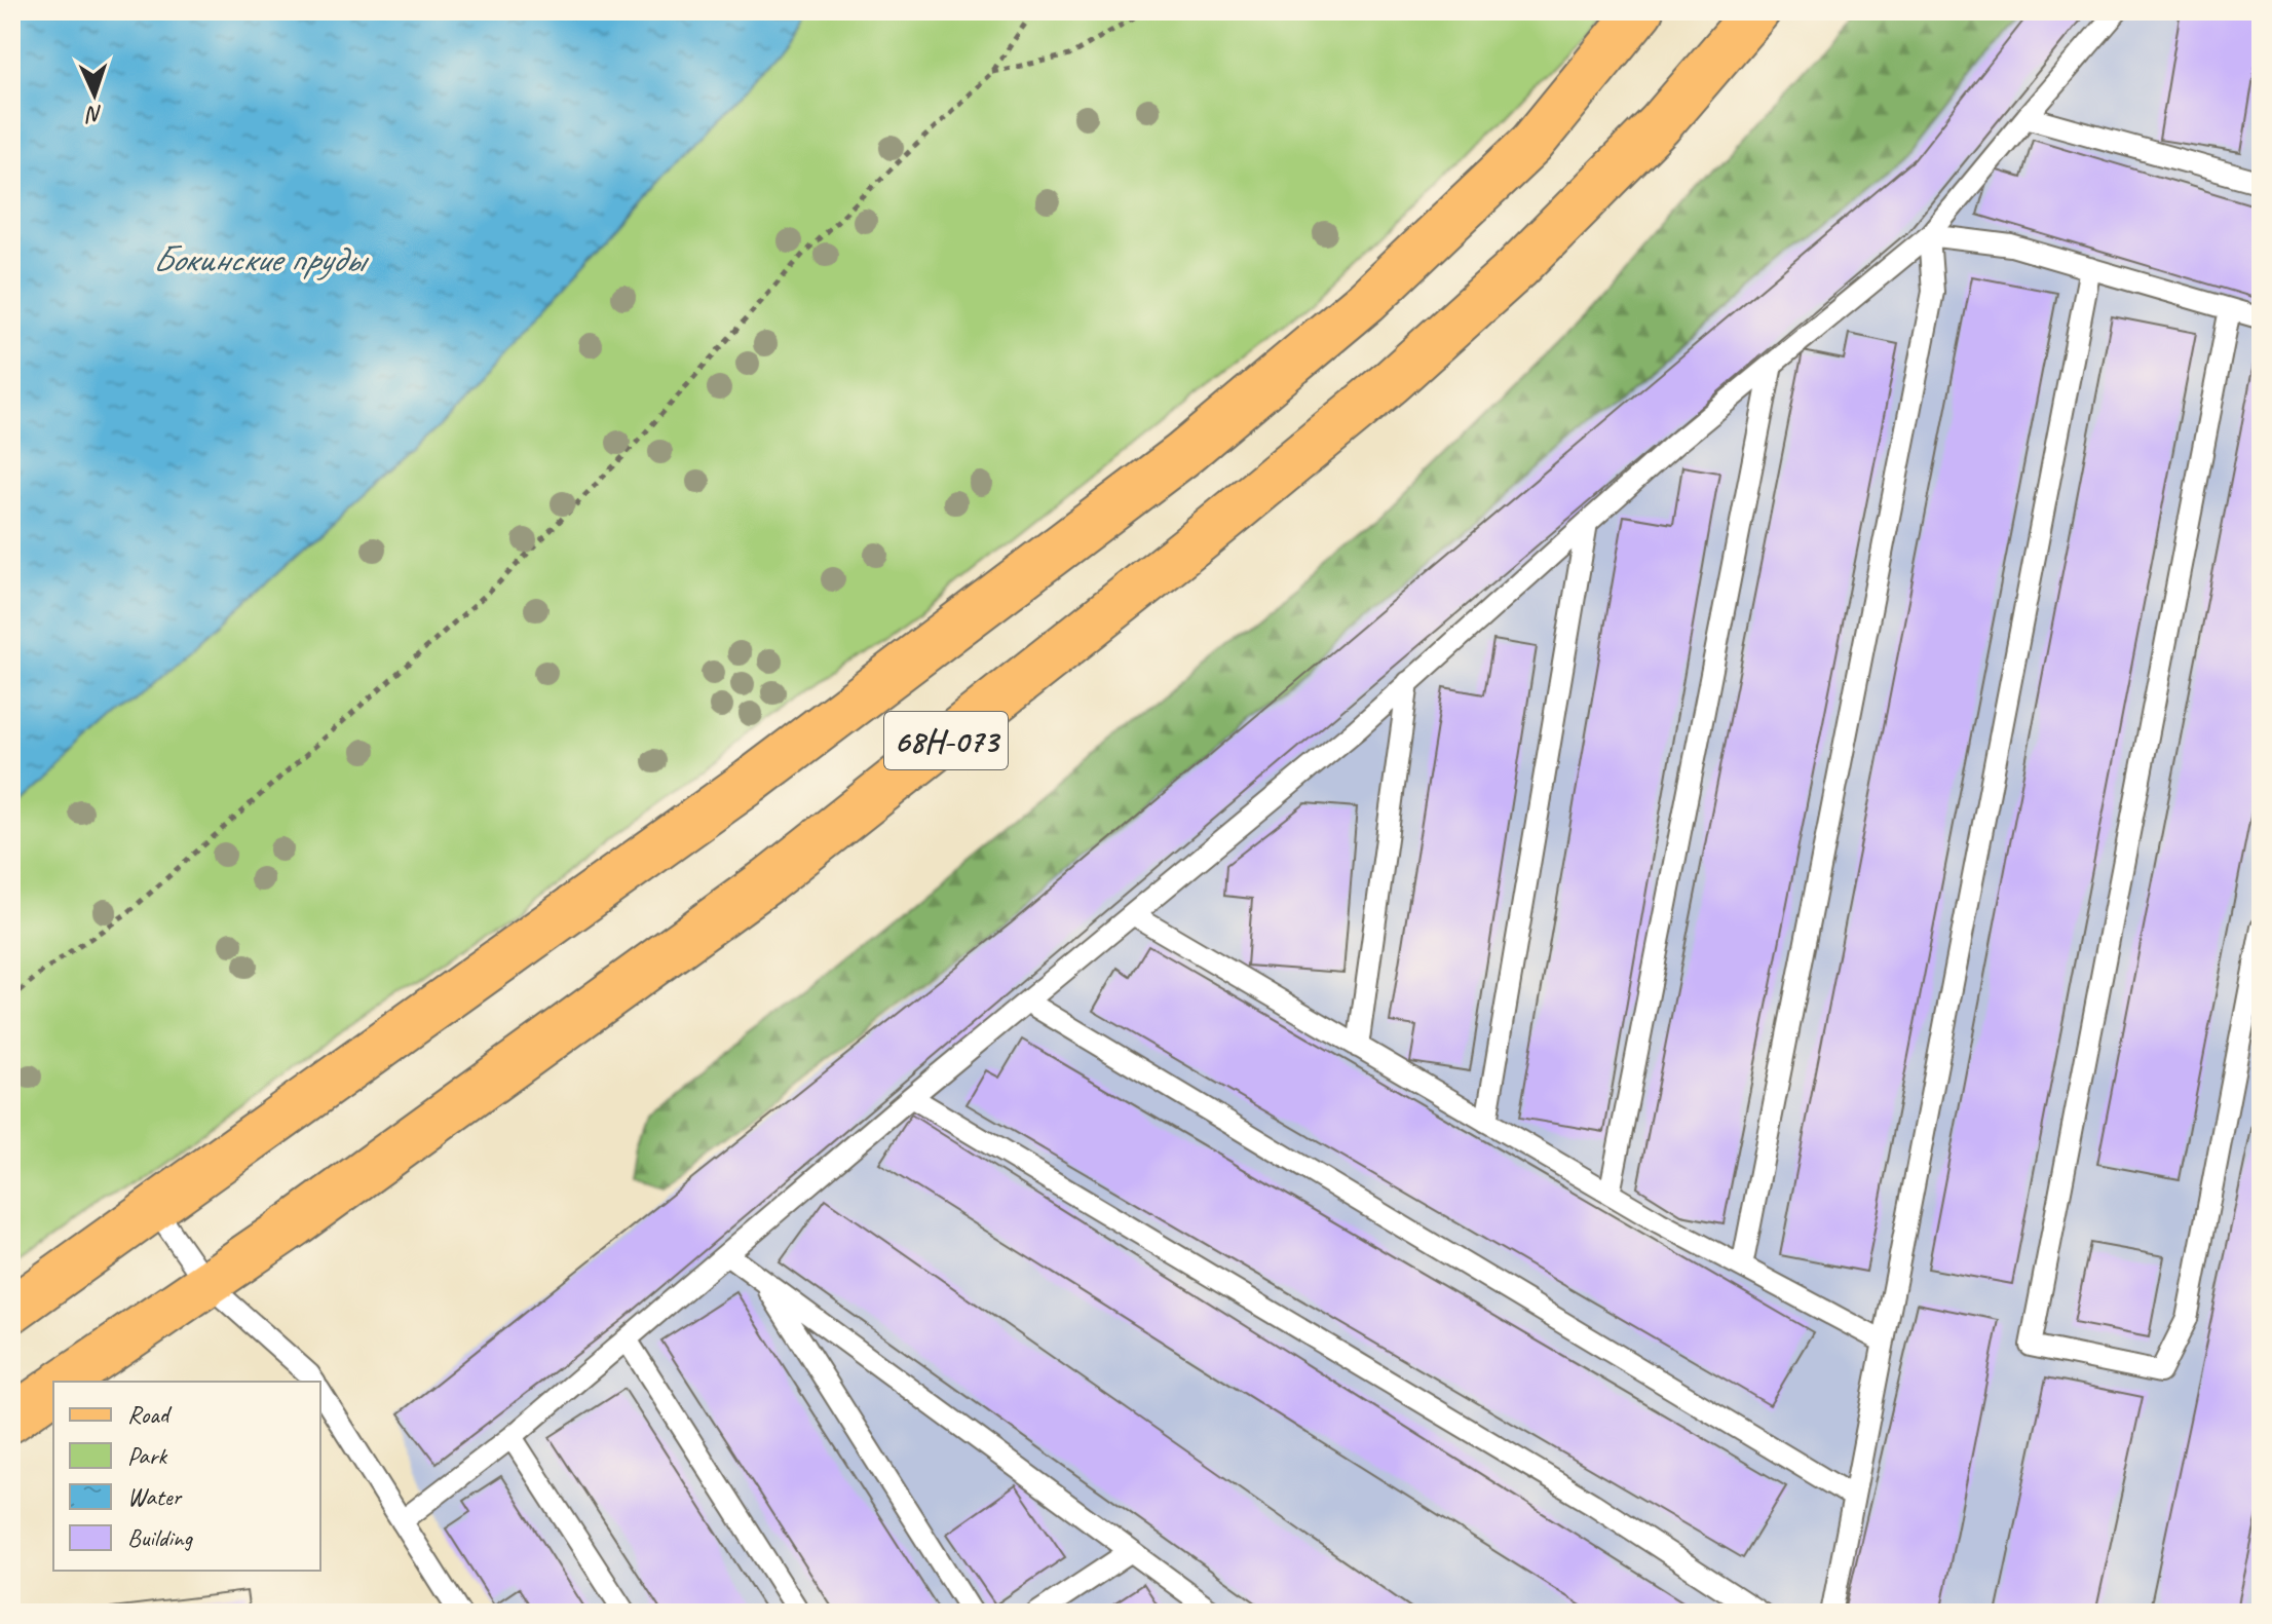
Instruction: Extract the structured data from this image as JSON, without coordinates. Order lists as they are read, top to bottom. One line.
{"streets":{"main road":["68Н-073"]},"water":["Бокинские пруды"],"legend":["Road","Park","Water","Building"],"north":"bottom"}
